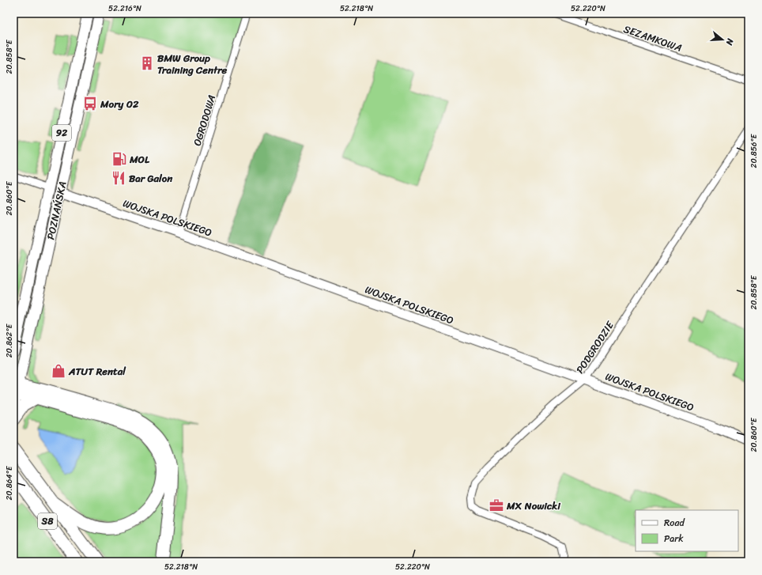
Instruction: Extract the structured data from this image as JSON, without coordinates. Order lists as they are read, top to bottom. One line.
{"streets":{"highway":["S8"],"main road":["92","POZNAŃSKA"],"street":["SEZAMKOWA","OGRODOWA","WOJSKA POLSKIEGO","PODGRODZIE"]},"crossings":[["OGRODOWA","WOJSKA POLSKIEGO"],["POZNAŃSKA","WOJSKA POLSKIEGO"],["WOJSKA POLSKIEGO","PODGRODZIE"]],"places":{"building":["BMW Group Training Centre"],"bus stop":["Mory 02"],"fuel station":["MOL"],"restaurant":["Bar Galon"],"shop":["ATUT Rental"],"office":["MX Nowicki"]},"legend":["Road","Park"],"north":"right","coordinates":["52.216°N","52.218°N","52.220°N","20.858°E","20.856°E","20.860°E","20.862°E","20.864°E"]}
